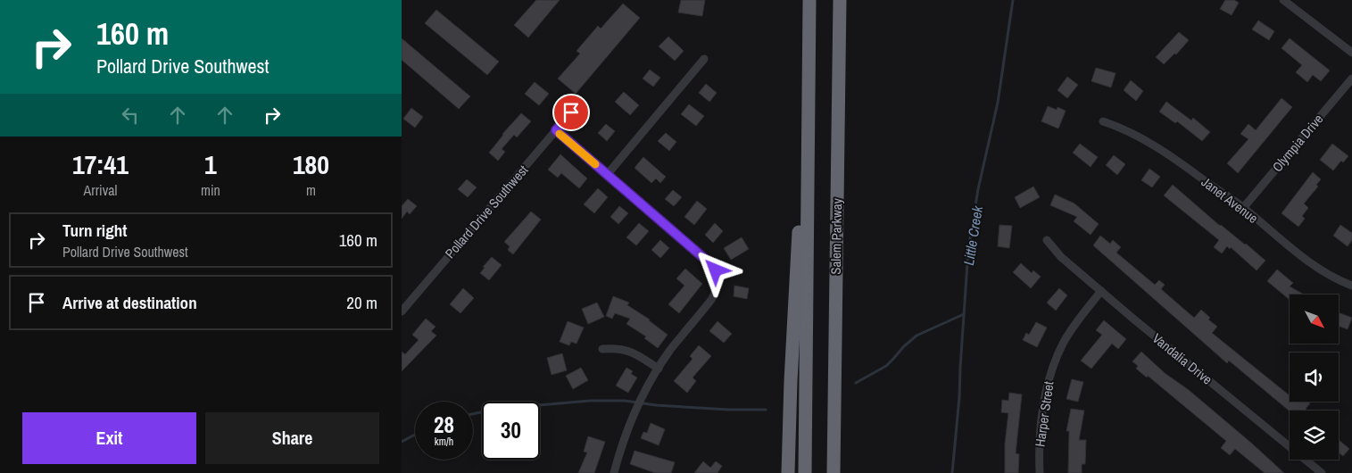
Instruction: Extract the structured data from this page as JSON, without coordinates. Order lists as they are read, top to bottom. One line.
{"streets":{"highway":["Salem Parkway"],"street":["Olympia Drive","Janet Avenue","Pollard Drive Southwest","Vandalia Drive","Harper Street"]},"crossings":[["Olympia Drive","Janet Avenue"],["Vandalia Drive","Harper Street"]],"water":["Little Creek"],"north":"bottom right","page":{"turn":["160 m","Pollard Drive Southwest"],"eta":["17:41","Arrival","1","min","180","m"],"list":[{"name":"Turn right","note":"Pollard Drive Southwest","value":"160 m"},{"name":"Arrive at destination","value":"20 m"}],"speed":"28 km/h","limit":"30","buttons":["Exit","Share"]}}
